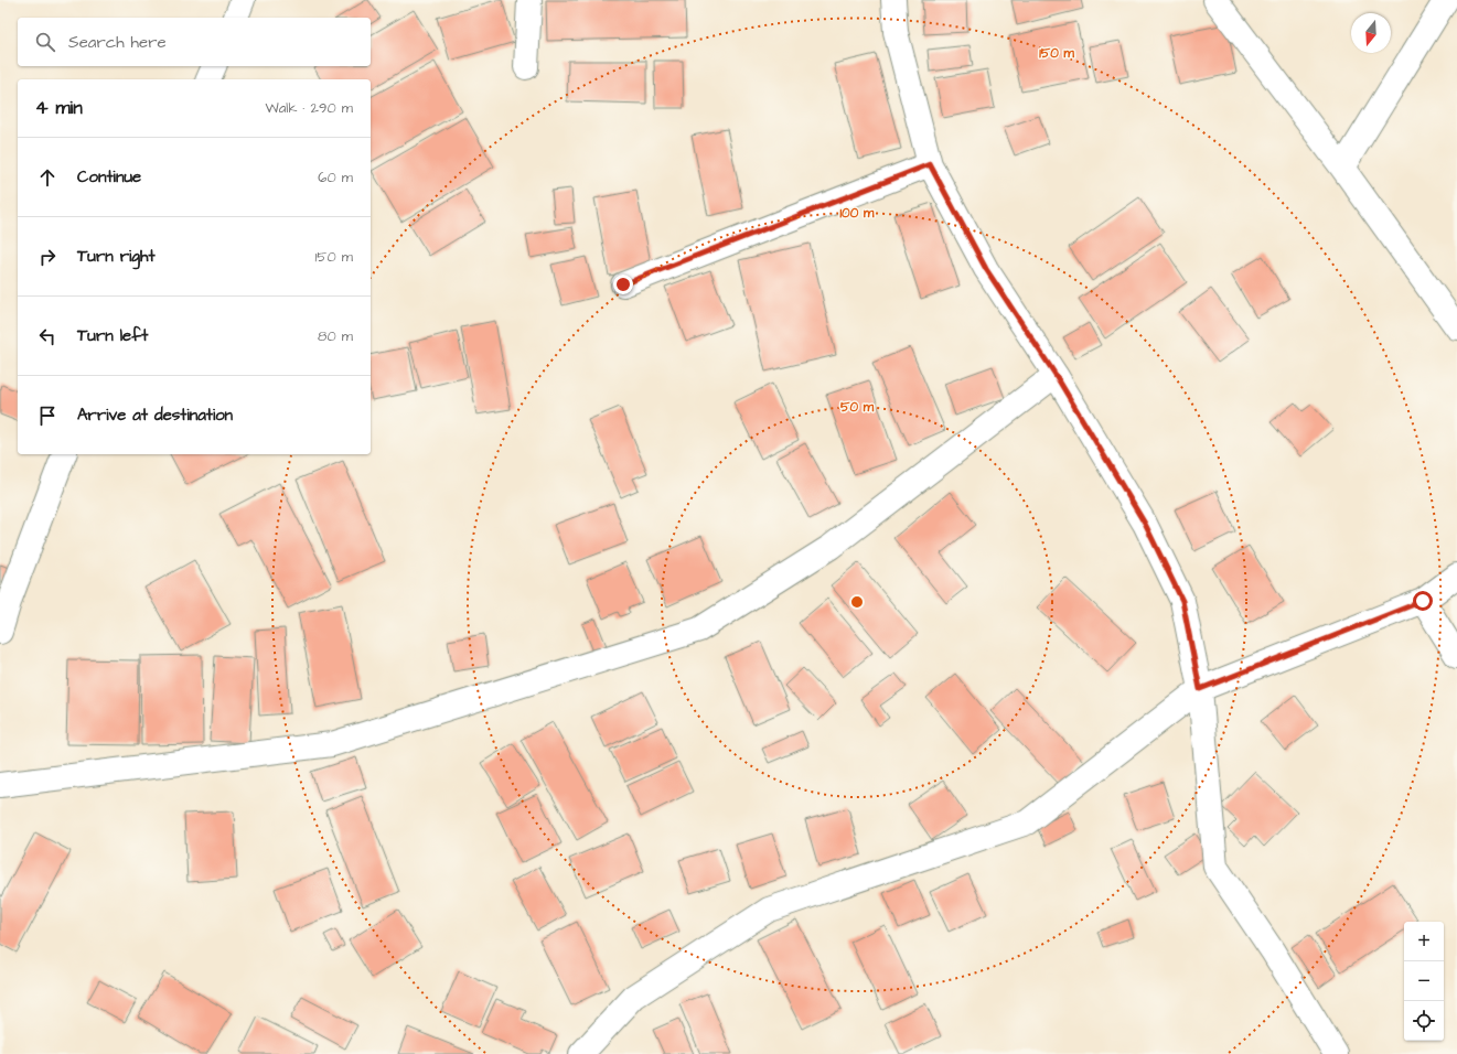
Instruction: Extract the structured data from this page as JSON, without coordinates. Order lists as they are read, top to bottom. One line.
{"north":"bottom","page":{"search":"Search here","heading":["4 min","Walk · 290 m"],"list":[["Continue","60 m"],["Turn right","150 m"],["Turn left","80 m"],"Arrive at destination"],"map_buttons":["+","−"]},"rings":["150 m","100 m","50 m"]}
